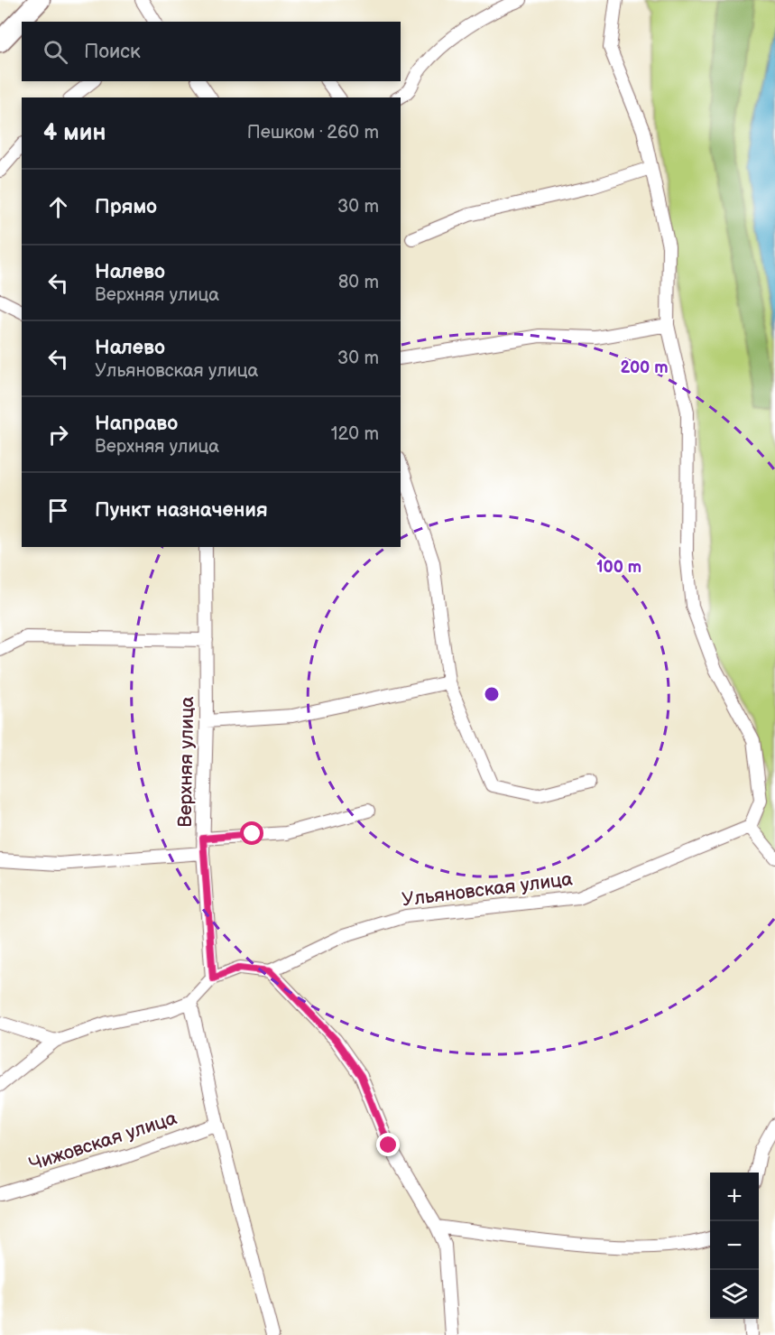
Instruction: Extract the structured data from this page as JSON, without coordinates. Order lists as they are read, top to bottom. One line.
{"streets":{"street":["Верхняя улица","Ульяновская улица","Чижовская улица"]},"page":{"search":"Поиск","heading":["4 мин","Пешком · 260 m"],"list":[["Прямо","30 m"],["Налево","Верхняя улица","80 m"],["Налево","Ульяновская улица","30 m"],["Направо","Верхняя улица","120 m"],"Пункт назначения"],"map_buttons":["+","−"]},"rings":["200 m","100 m"]}
